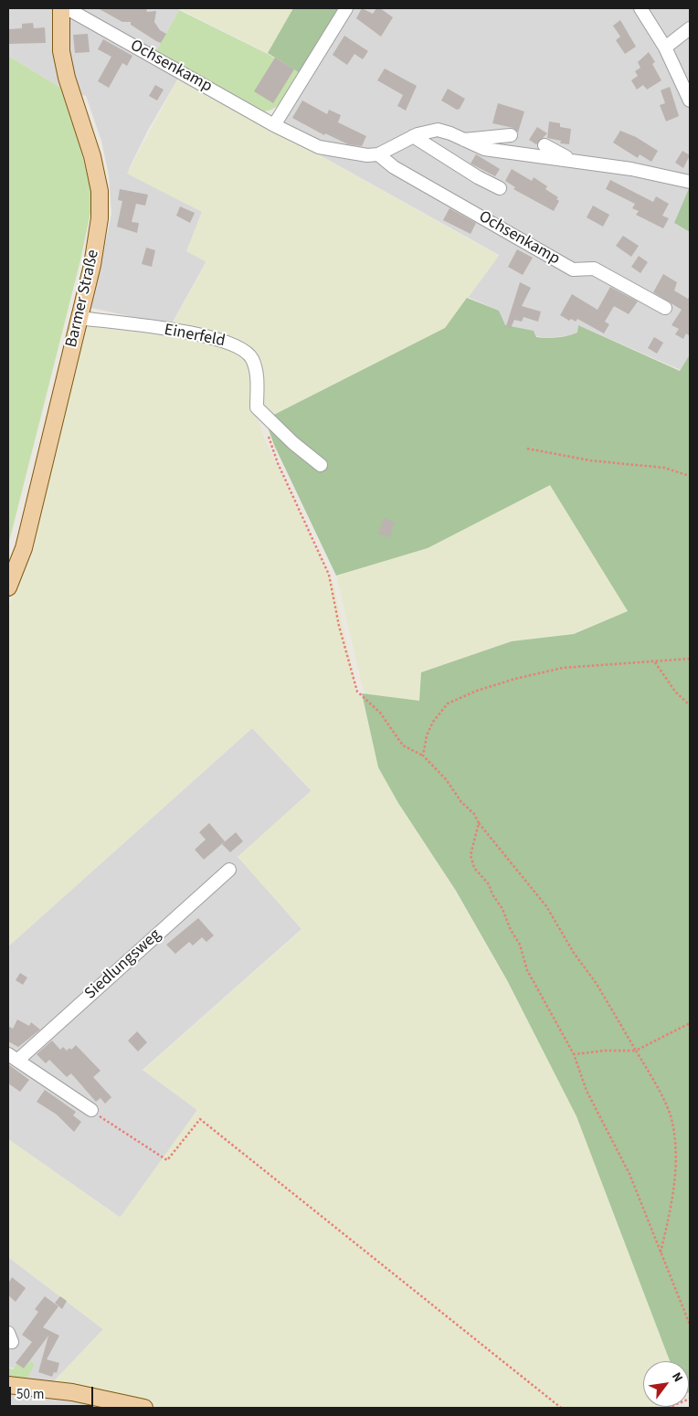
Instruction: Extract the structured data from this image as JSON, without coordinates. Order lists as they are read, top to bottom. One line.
{"streets":{"main road":["Barmer Straße"],"street":["Ochsenkamp","Einerfeld","Siedlungsweg"]},"crossings":[["Barmer Straße","Einerfeld"]],"scale_bar":"50 m","north":"top right"}
